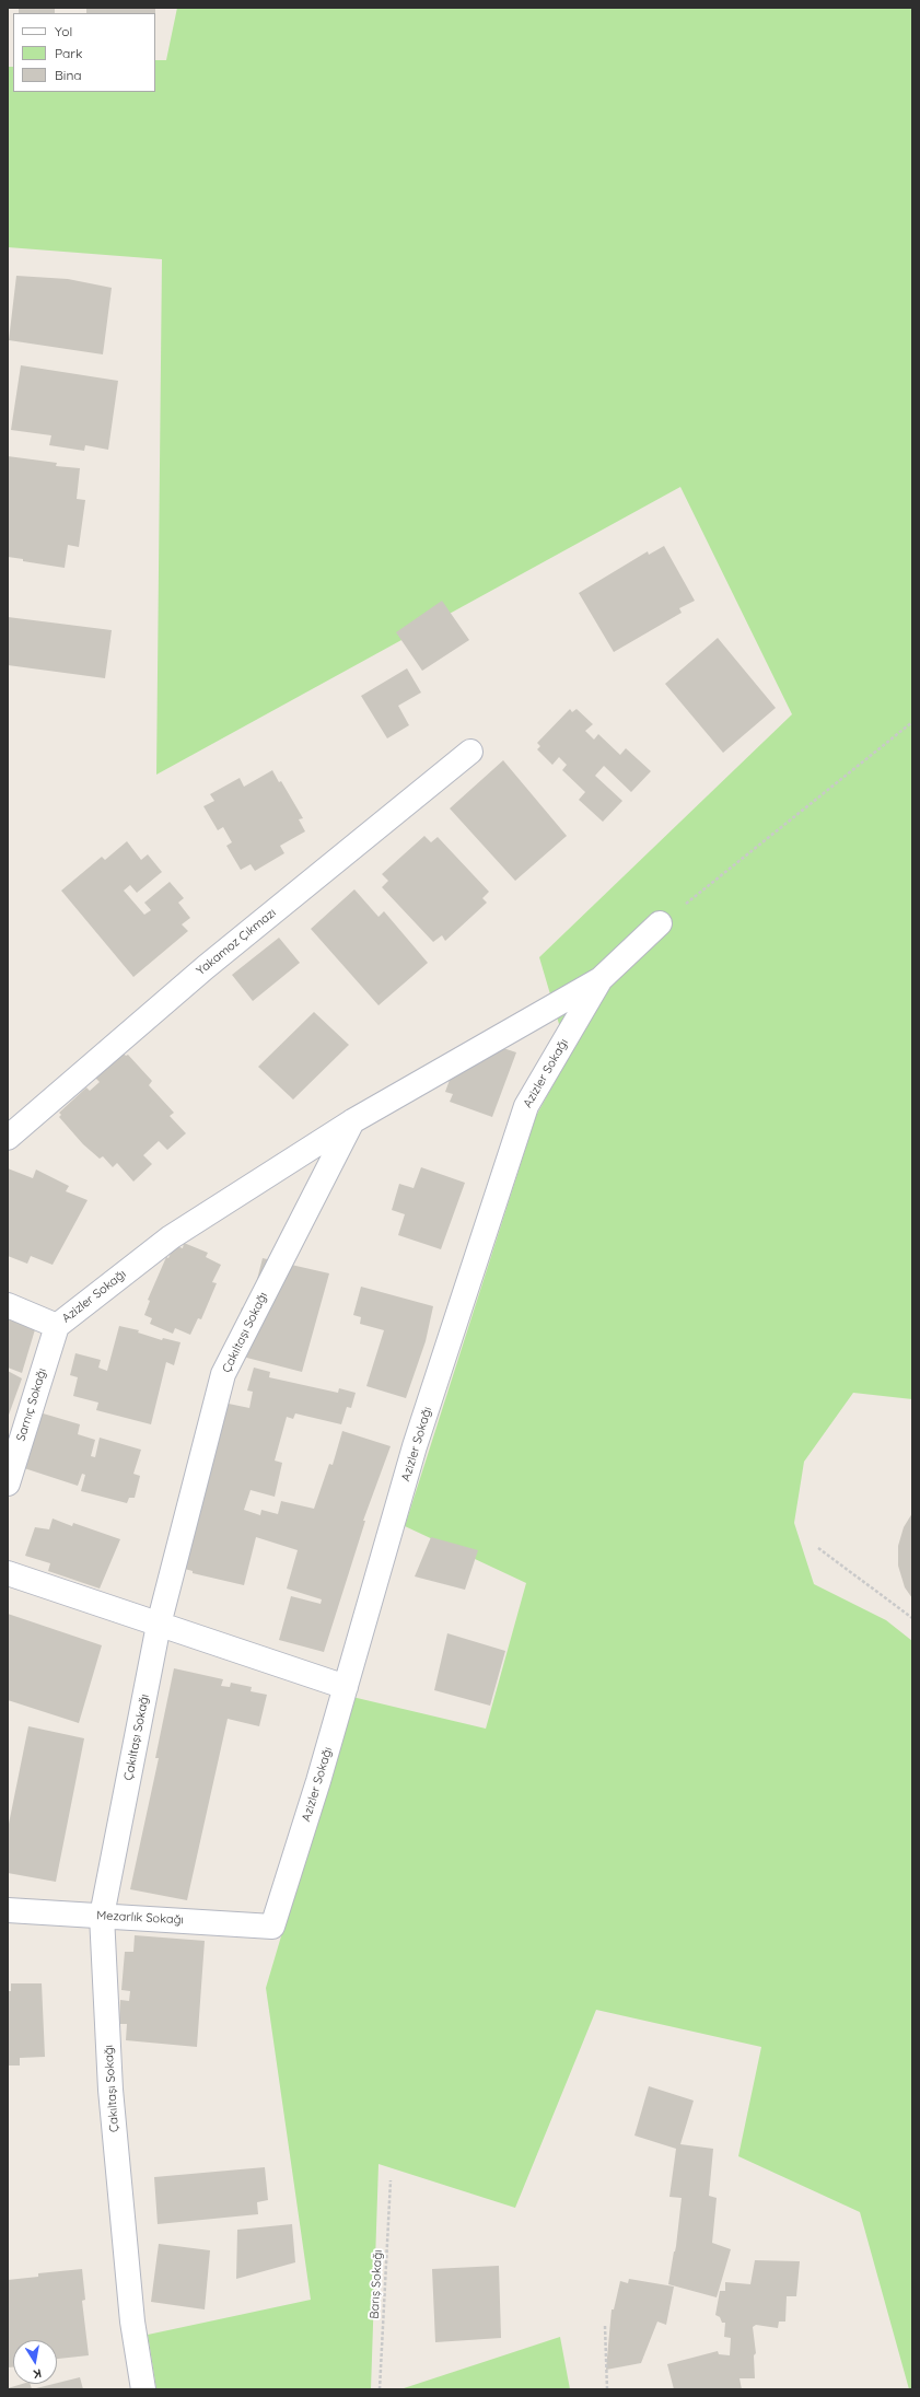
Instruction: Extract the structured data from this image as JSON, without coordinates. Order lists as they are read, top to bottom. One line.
{"streets":{"street":["Yakamoz Çıkmazı","Azizler Sokağı","Çakıltaşı Sokağı","Sarnıç Sokağı","Mezarlık Sokağı"],"path":["Barış Sokağı"]},"crossings":[["Azizler Sokağı","Çakıltaşı Sokağı"],["Azizler Sokağı","Sarnıç Sokağı"],["Azizler Sokağı","Mezarlık Sokağı"],["Çakıltaşı Sokağı","Mezarlık Sokağı"]],"legend":["Yol","Park","Bina"],"north":"bottom"}
